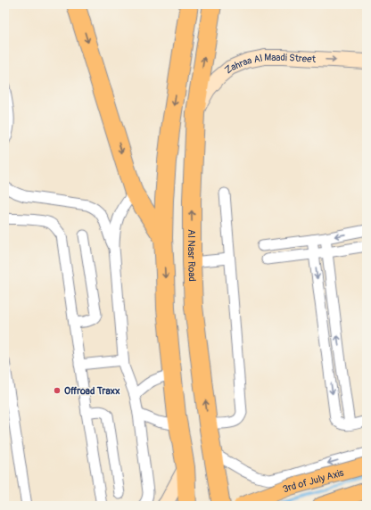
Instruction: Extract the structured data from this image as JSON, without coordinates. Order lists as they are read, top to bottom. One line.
{"streets":{"highway":["Al Nasr Road"],"main road":["Zahraa Al Maadi Street","3rd of July Axis"]},"crossings":[["Zahraa Al Maadi Street","Al Nasr Road"]],"one_way":["Zahraa Al Maadi Street"],"places":["Offroad Traxx"]}
